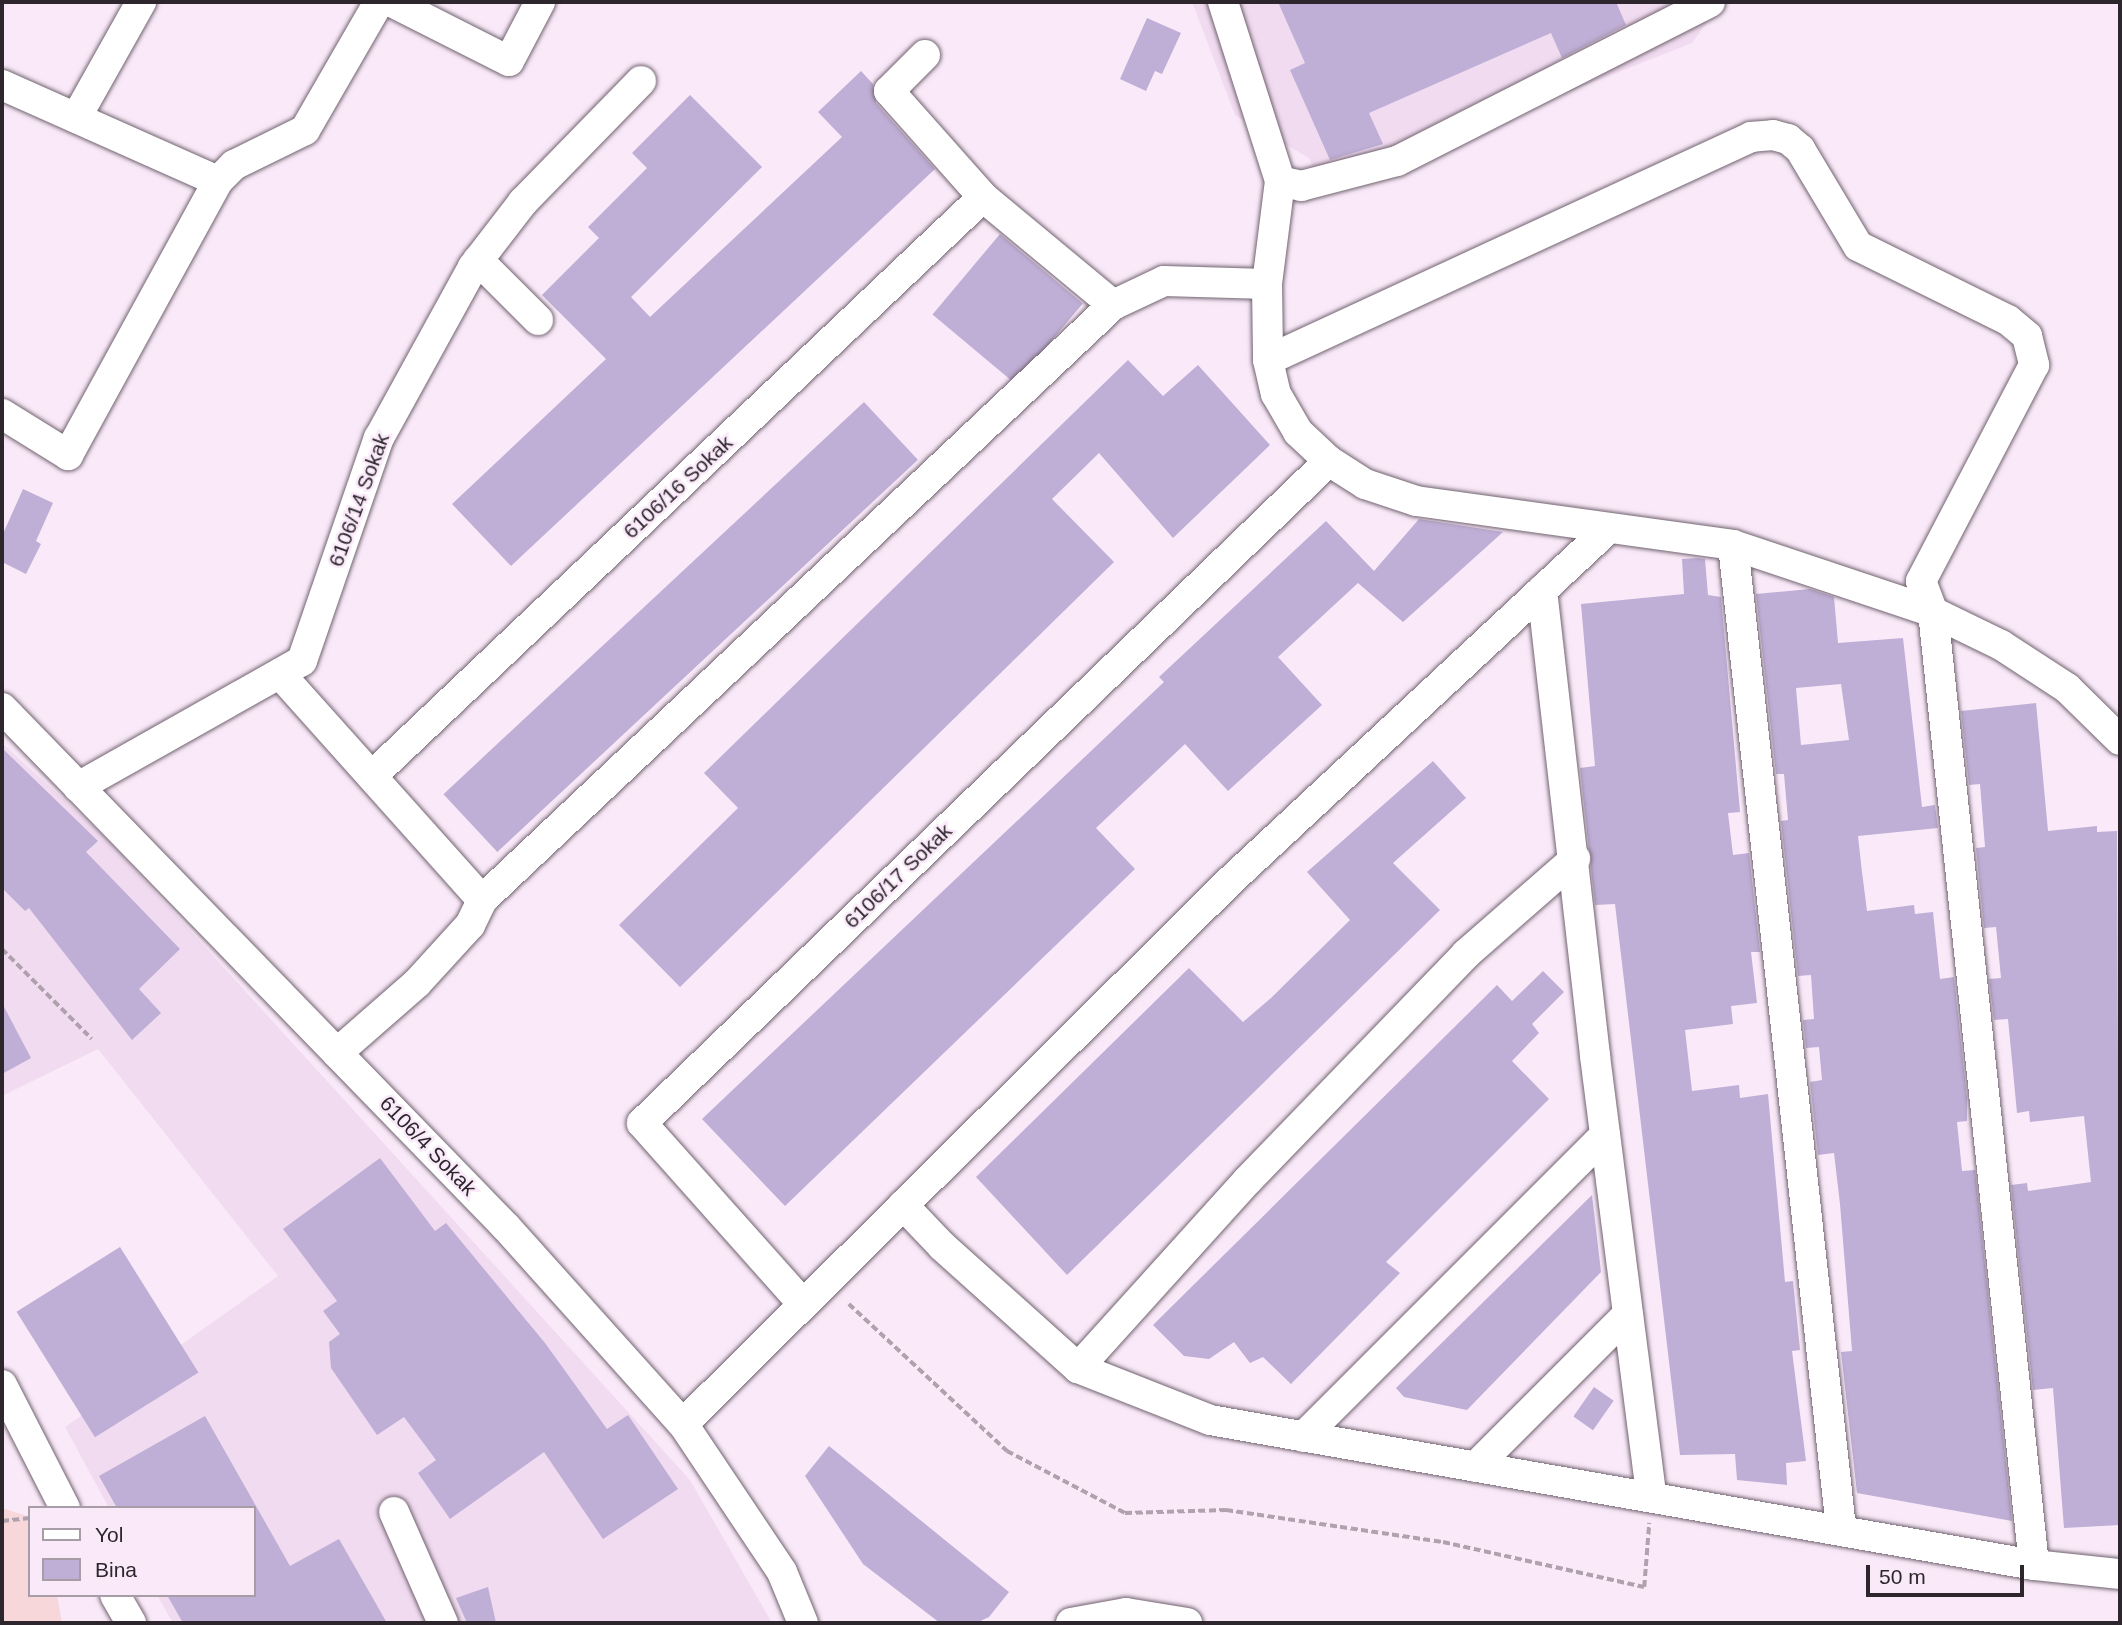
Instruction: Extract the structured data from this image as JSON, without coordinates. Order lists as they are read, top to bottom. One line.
{"streets":{"street":["6106/16 Sokak","6106/14 Sokak","6106/17 Sokak","6106/4 Sokak"]},"crossings":[["6106/14 Sokak","6106/4 Sokak"]],"legend":["Yol","Bina"],"scale_bar":"50 m"}
